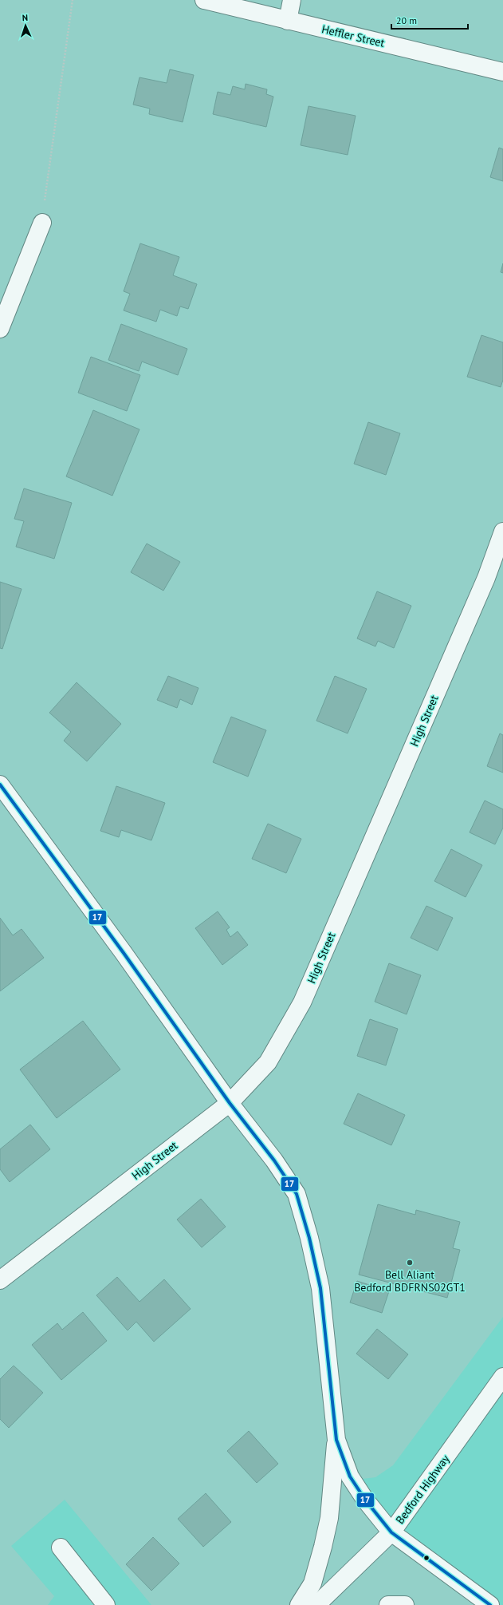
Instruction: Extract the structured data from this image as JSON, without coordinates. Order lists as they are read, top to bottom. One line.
{"streets":{"street":["Heffler Street","High Street","Bedford Highway"]},"places":["Bell Aliant Bedford BDFRNS02GT1"],"lines":["transit line 17"],"scale_bar":"20 m","north":"top"}
